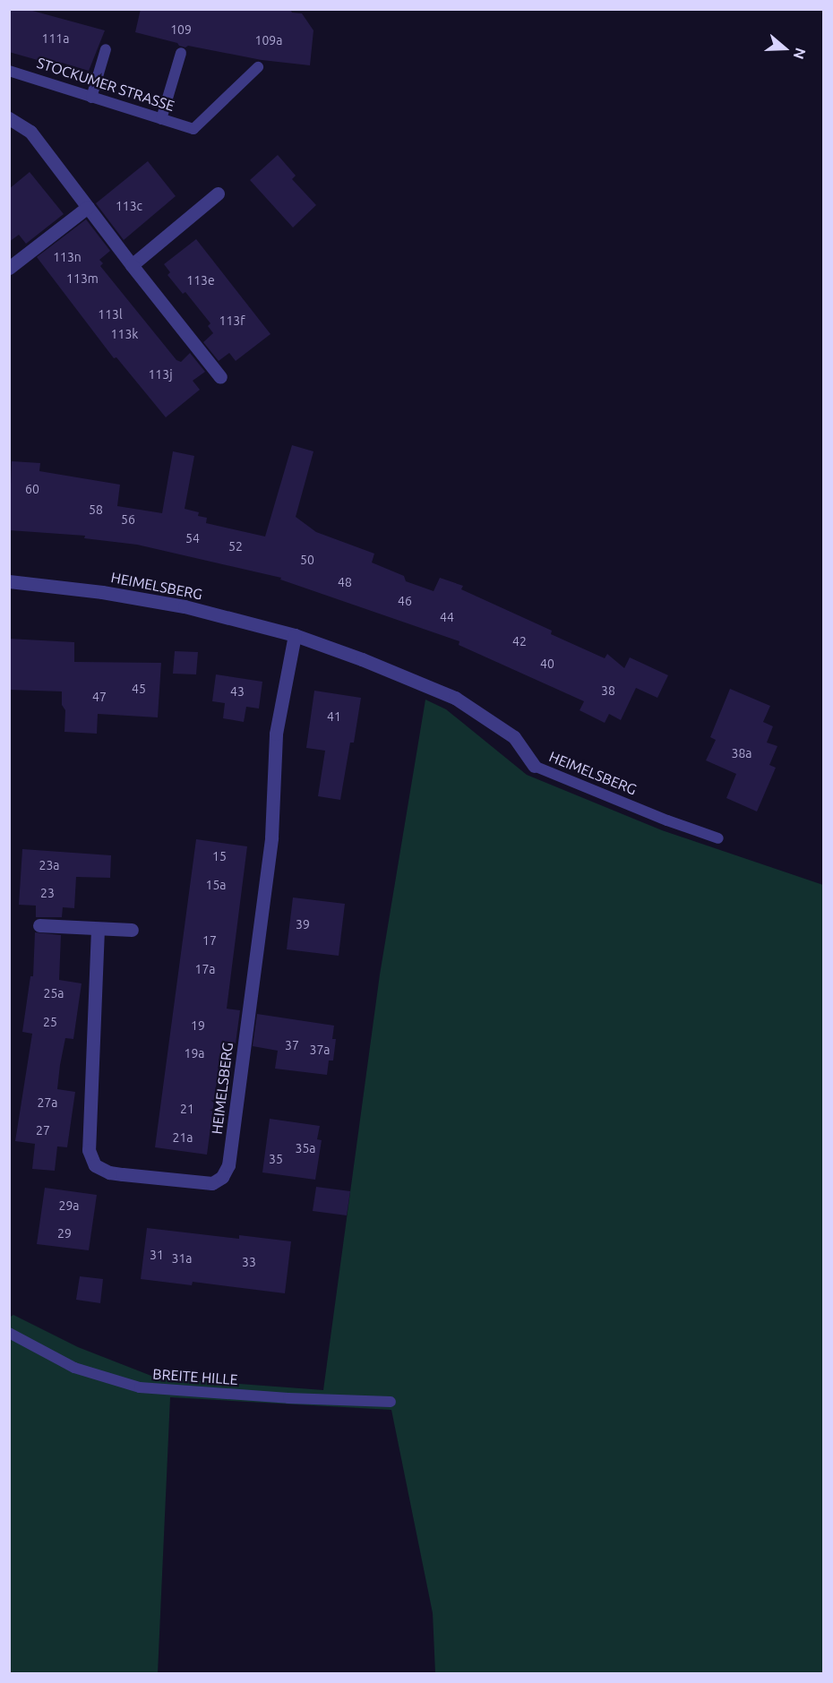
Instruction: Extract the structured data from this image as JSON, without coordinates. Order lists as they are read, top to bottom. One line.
{"streets":{"street":["HEIMELSBERG"],"lane":["STOCKUMER STRASSE","BREITE HILLE"]},"house_numbers":["109","111a","109a","113c","113n","113m","113e","113l","113f","113k","113j","60","58","56","54","52","50","48","46","44","42","40","45","38","43","47","41","38a","15","23a","15a","23","39","17","17a","25a","25","19","37","37a","19a","27a","21","27","21a","35a","35","29a","29","31","31a","33"],"north":"right"}
